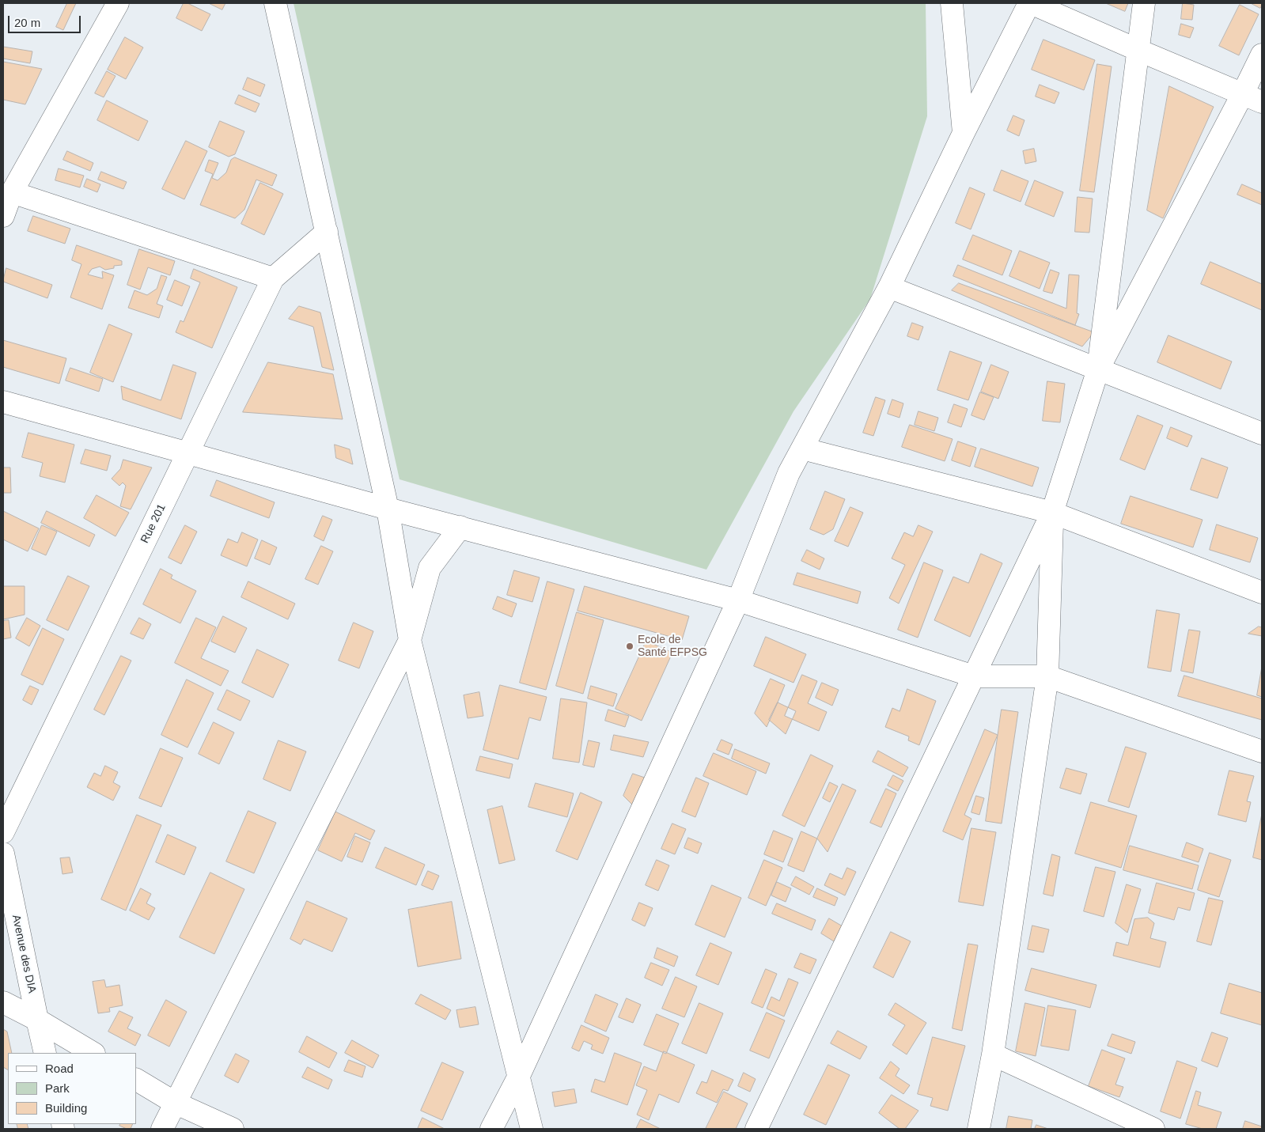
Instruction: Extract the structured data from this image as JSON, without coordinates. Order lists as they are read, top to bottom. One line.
{"streets":{"street":["Rue 201","Avenue des DIA"]},"places":["Ecole de Santé EFPSG"],"legend":["Road","Park","Building"],"scale_bar":"20 m"}
